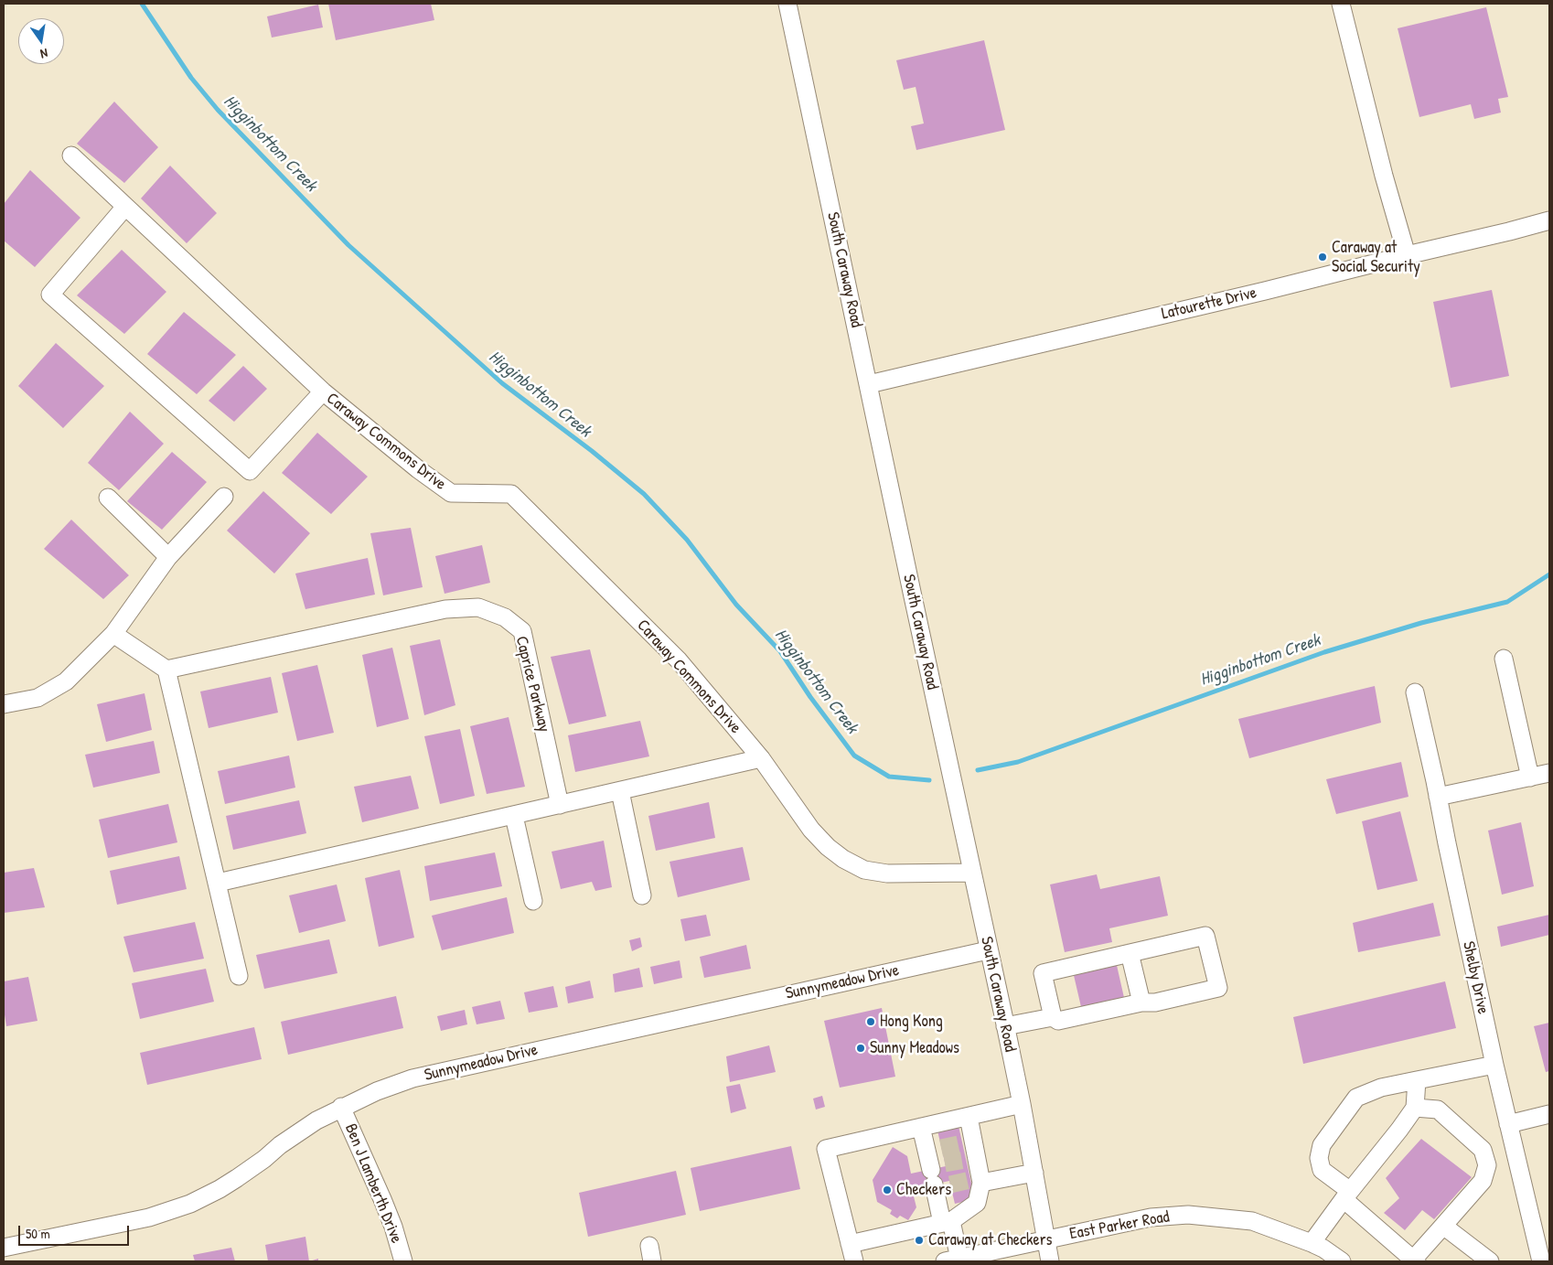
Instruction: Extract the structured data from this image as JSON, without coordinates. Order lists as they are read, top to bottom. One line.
{"streets":{"street":["South Caraway Road","Latourette Drive","Caraway Commons Drive","Caprice Parkway","Shelby Drive","Sunnymeadow Drive","Ben J Lamberth Drive","East Parker Road"]},"crossings":[["South Caraway Road","Latourette Drive"],["South Caraway Road","Sunnymeadow Drive"],["South Caraway Road","East Parker Road"],["Sunnymeadow Drive","Ben J Lamberth Drive"]],"water":["Higginbottom Creek"],"places":["Caraway at Social Security","Hong Kong","Sunny Meadows","Checkers","Caraway at Checkers"],"scale_bar":"50 m","north":"bottom"}
